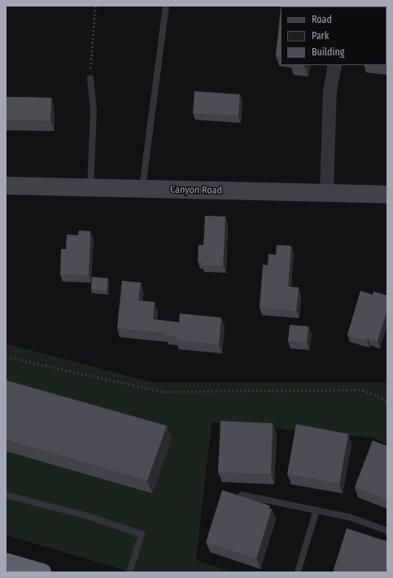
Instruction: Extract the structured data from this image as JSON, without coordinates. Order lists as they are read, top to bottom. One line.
{"streets":{"main road":["Canyon Road"]},"legend":["Road","Park","Building"]}
